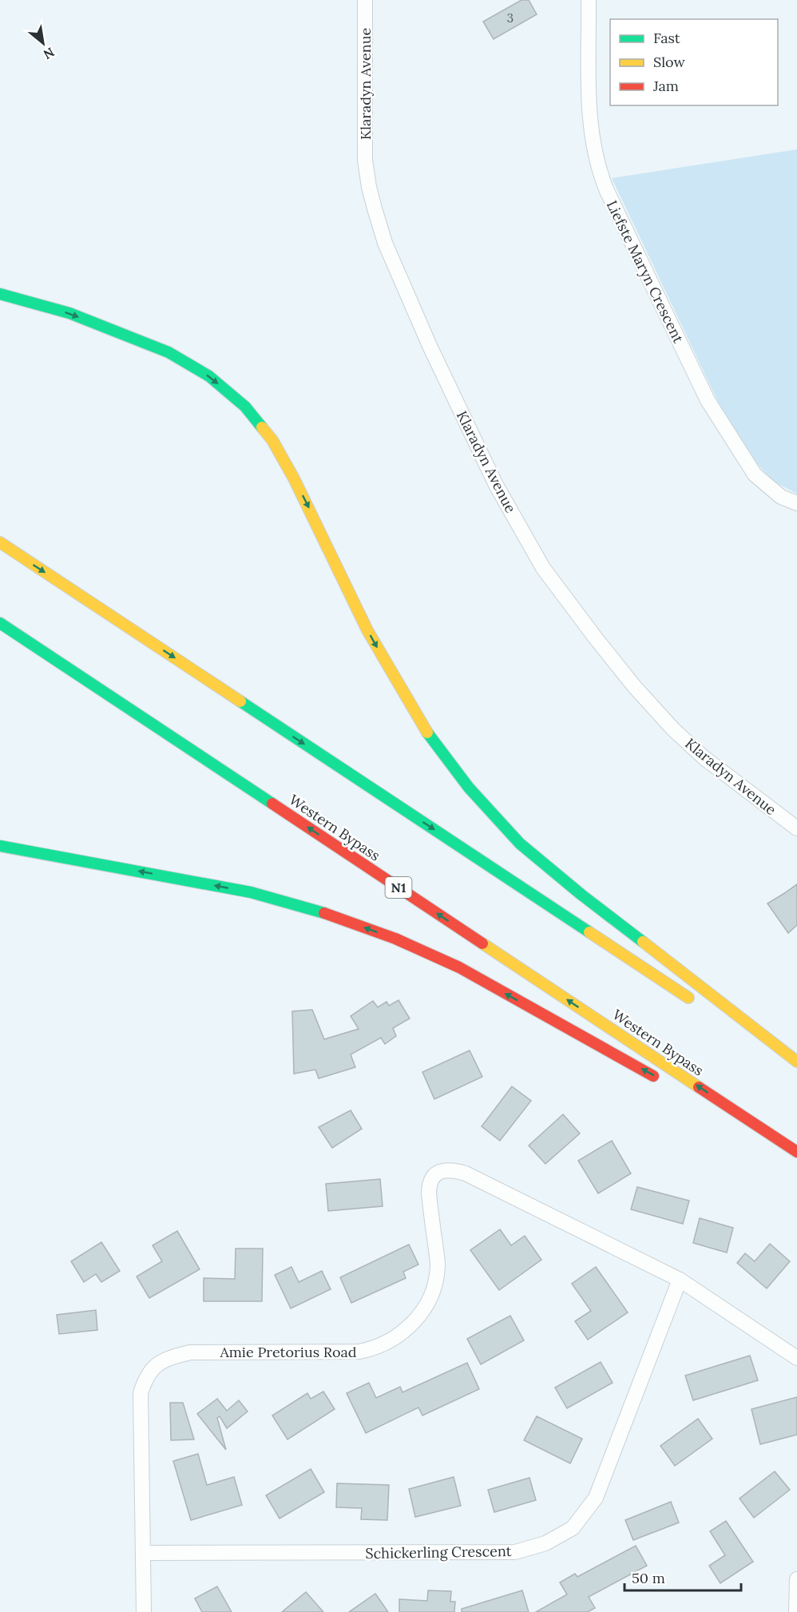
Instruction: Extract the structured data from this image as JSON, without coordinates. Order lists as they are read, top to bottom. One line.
{"streets":{"highway":["Western Bypass","N1"],"street":["Klaradyn Avenue","Liefste Maryn Crescent","Amie Pretorius Road","Schickerling Crescent"]},"crossings":[["Amie Pretorius Road","Schickerling Crescent"]],"house_numbers":["3"],"legend":["Fast","Slow","Jam"],"scale_bar":"50 m","north":"bottom right"}
